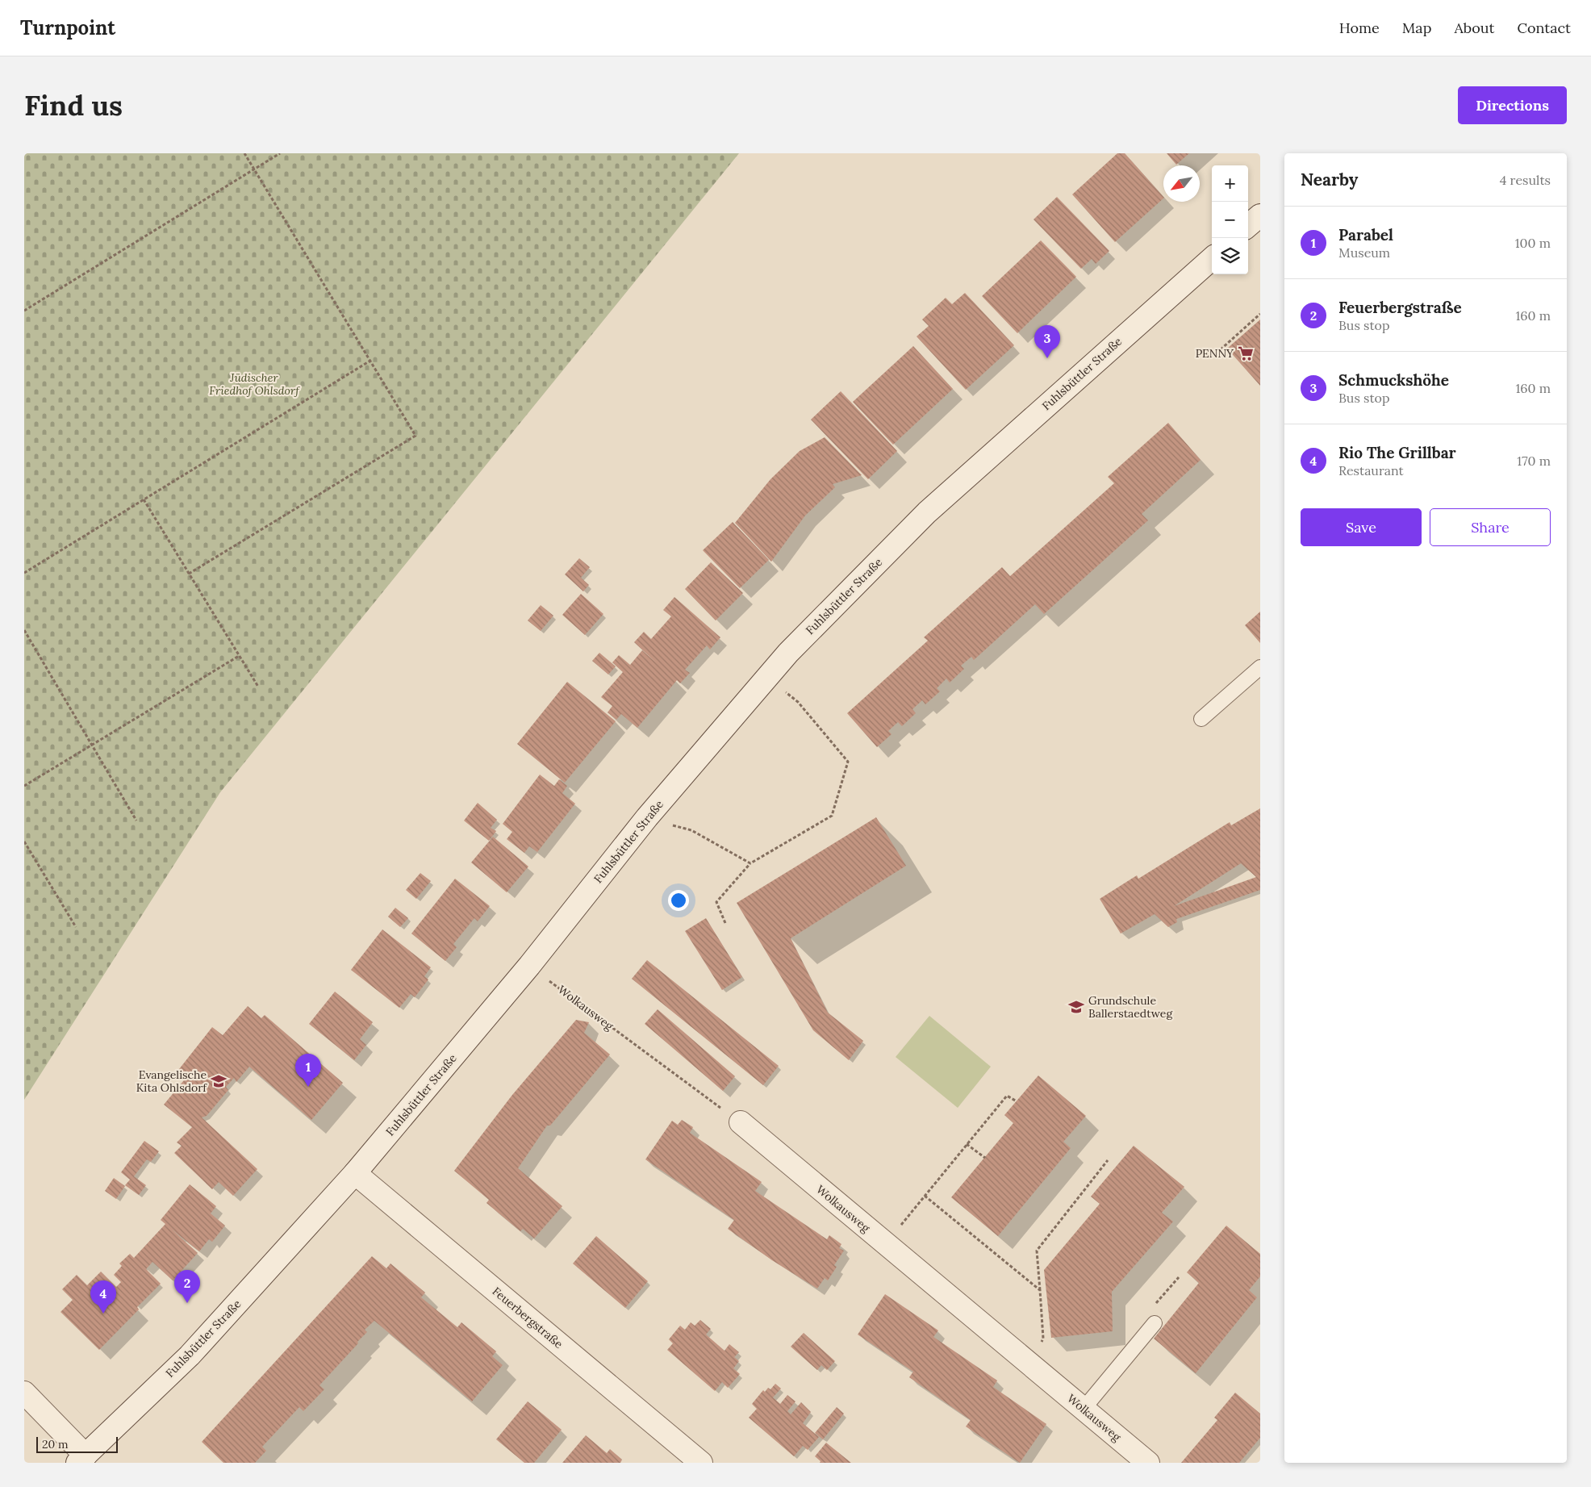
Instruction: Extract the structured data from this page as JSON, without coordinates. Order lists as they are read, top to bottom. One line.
{"streets":{"main road":["Fuhlsbüttler Straße","Wolkausweg","Feuerbergstraße"]},"crossings":[["Fuhlsbüttler Straße","Wolkausweg"],["Fuhlsbüttler Straße","Feuerbergstraße"]],"parks":["Jüdischer Friedhof Ohlsdorf"],"places":{"supermarket":["PENNY"],"school or university":["Grundschule Ballerstaedtweg","Evangelische Kita Ohlsdorf"]},"scale_bar":"20 m","north":"bottom left","page":{"header":"Turnpoint","nav":["Home","Map","About","Contact"],"buttons":["Directions",["Save","Share"]],"title":"Find us","heading":["Nearby","4 results"],"map_buttons":["+","−"],"list":[{"mark":"1","name":"Parabel","note":"Museum","value":"100 m"},{"mark":"2","name":"Feuerbergstraße","note":"Bus stop","value":"160 m"},{"mark":"3","name":"Schmuckshöhe","note":"Bus stop","value":"160 m"},{"mark":"4","name":"Rio The Grillbar","note":"Restaurant","value":"170 m"}],"pins":["3","1","2","4"],"scale":"20 m"}}
